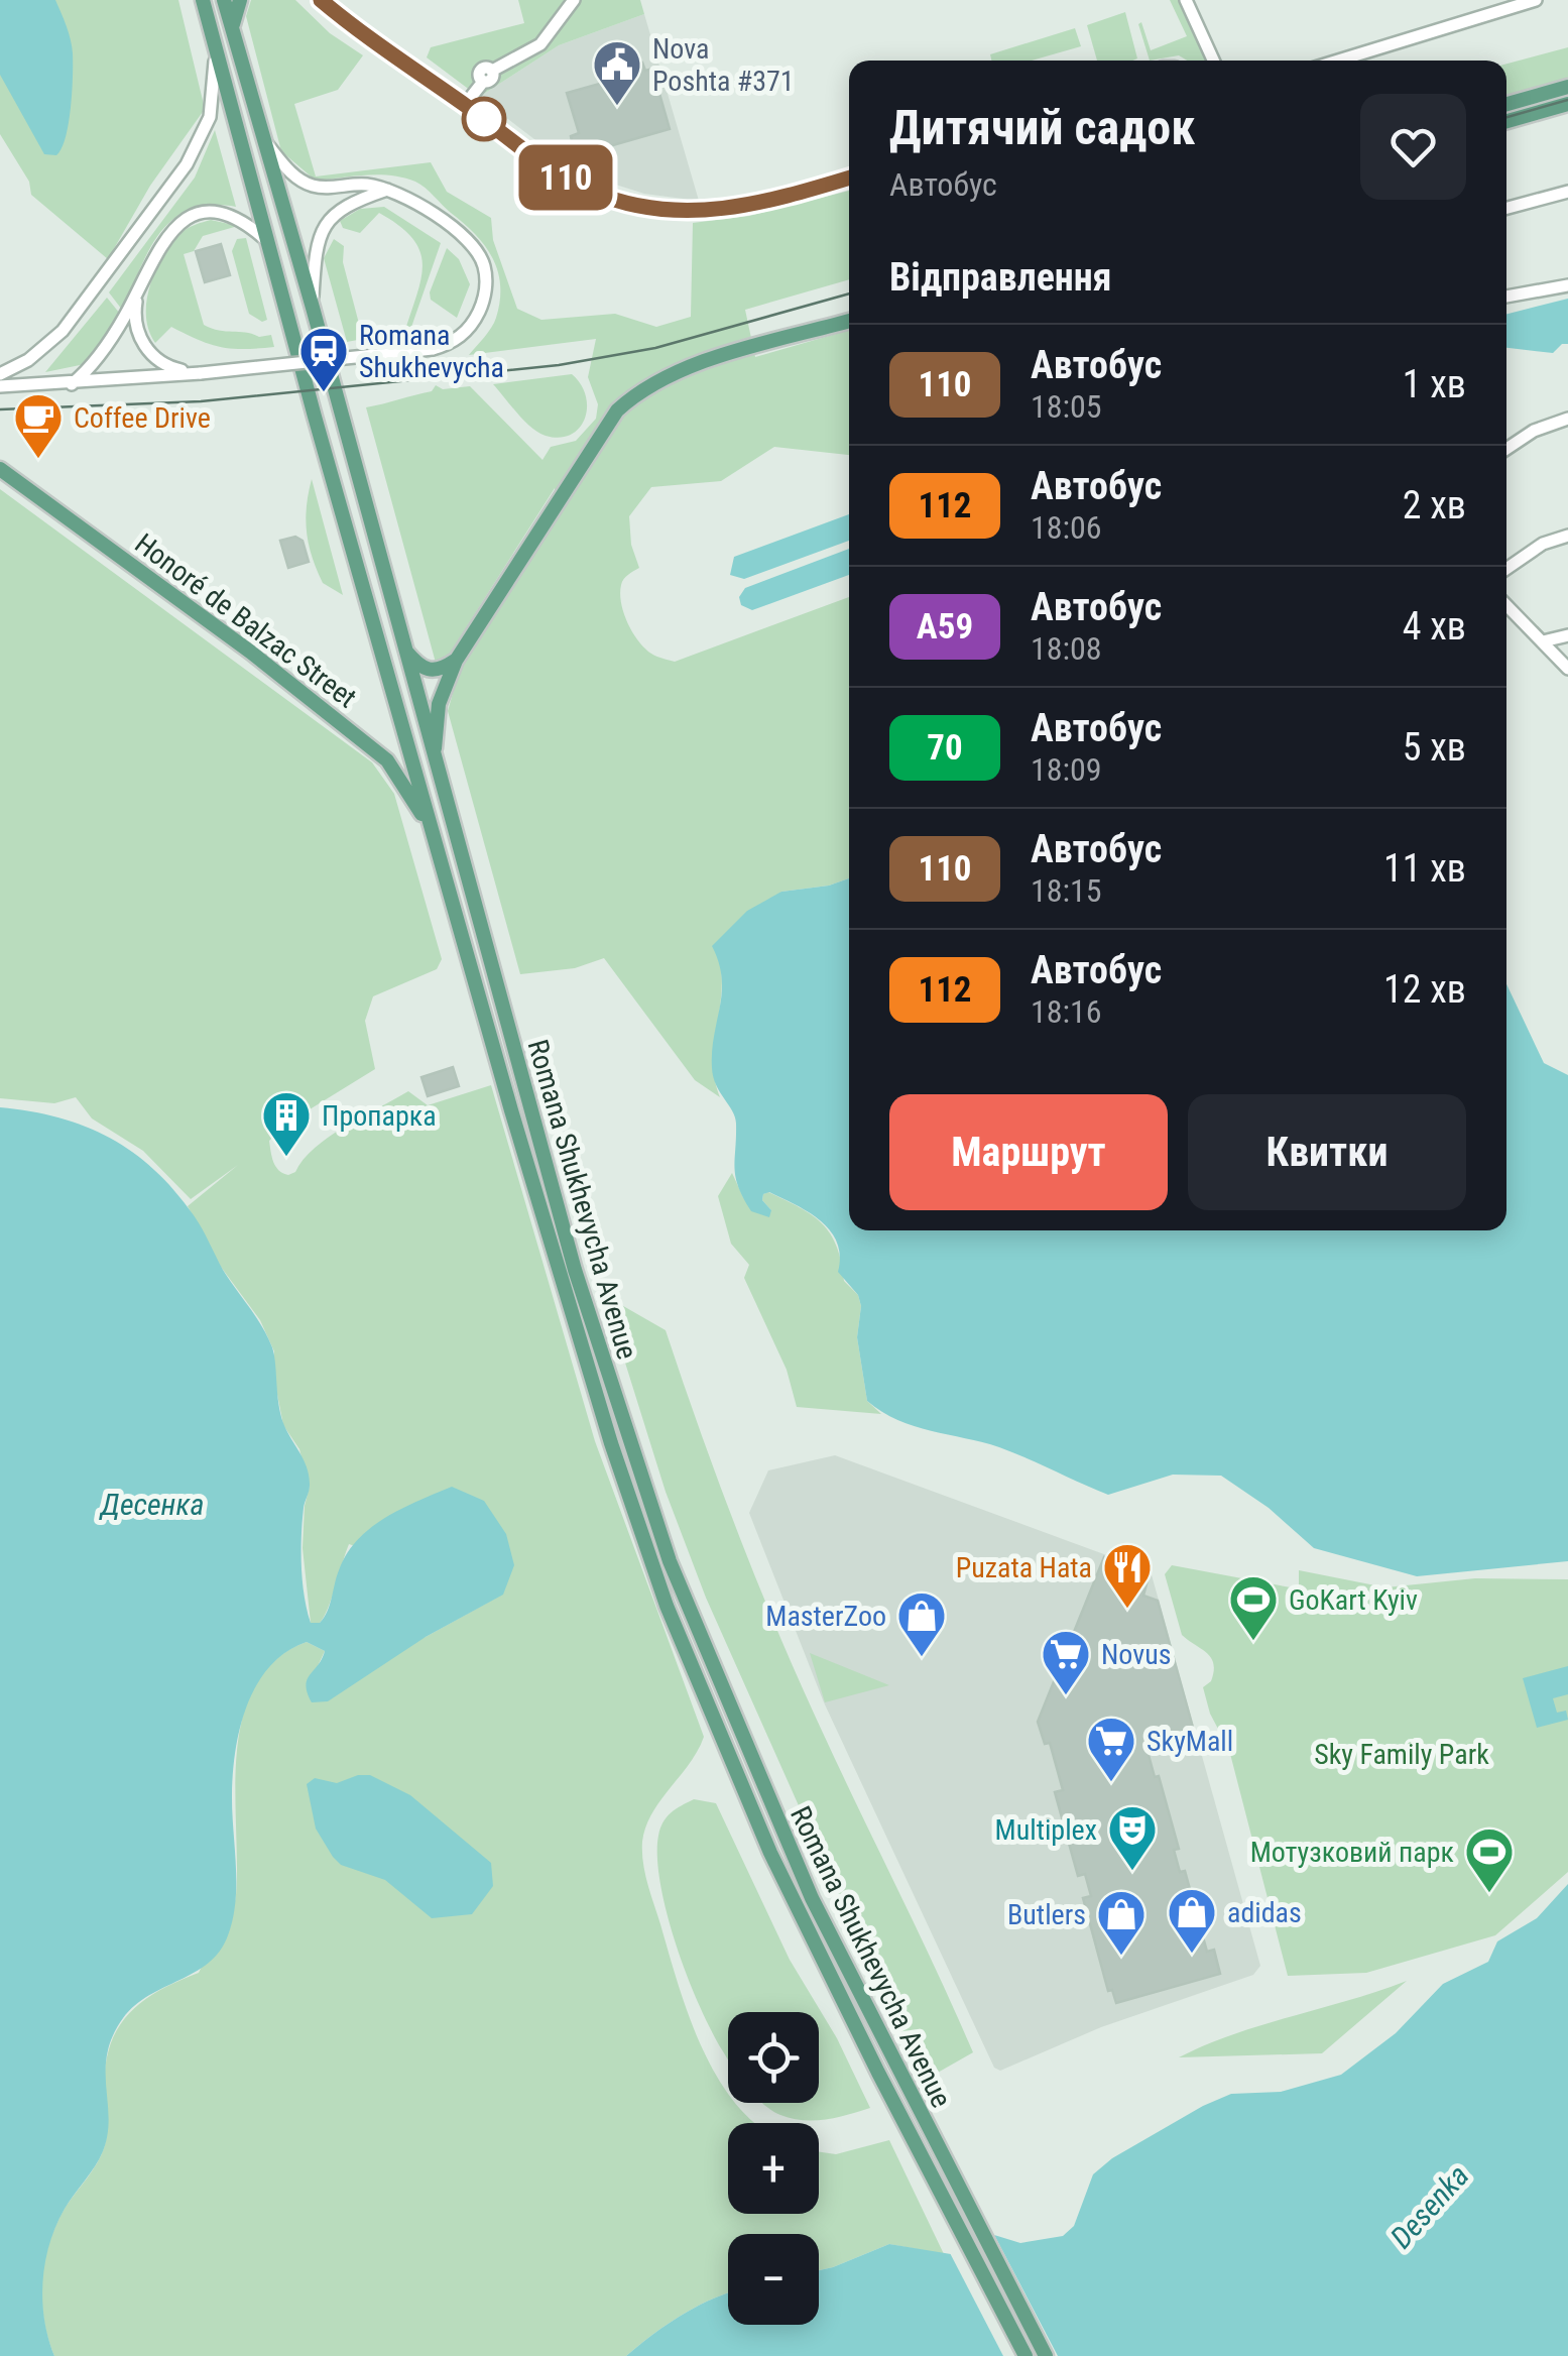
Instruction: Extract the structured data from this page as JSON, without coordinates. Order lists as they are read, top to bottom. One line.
{"streets":{"main road":["Honoré de Balzac Street","Romana Shukhevycha Avenue"]},"crossings":[["Honoré de Balzac Street","Romana Shukhevycha Avenue"]],"water":["Десенка","Desenka"],"parks":["Sky Family Park"],"places":{"public building":["Nova Poshta #371"],"station":["Romana Shukhevycha"],"cafe":["Coffee Drive"],"building":["Пропарка"],"restaurant":["Puzata Hata"],"sports":["GoKart Kyiv","Мотузковий парк"],"shop":["MasterZoo","adidas","Butlers"],"supermarket":["Novus","SkyMall"],"theatre":["Multiplex"]},"lines":["bus line 110"],"page":{"on_map":"110","heading":[["Дитячий садок","Автобус"],"Відправлення"],"list":[{"mark":"110","name":"Автобус","note":"18:05","value":"1 хв"},{"mark":"112","name":"Автобус","note":"18:06","value":"2 хв"},{"mark":"А59","name":"Автобус","note":"18:08","value":"4 хв"},{"mark":"70","name":"Автобус","note":"18:09","value":"5 хв"},{"mark":"110","name":"Автобус","note":"18:15","value":"11 хв"},{"mark":"112","name":"Автобус","note":"18:16","value":"12 хв"}],"buttons":["Маршрут","Квитки"],"map_buttons":["+","−"]}}
